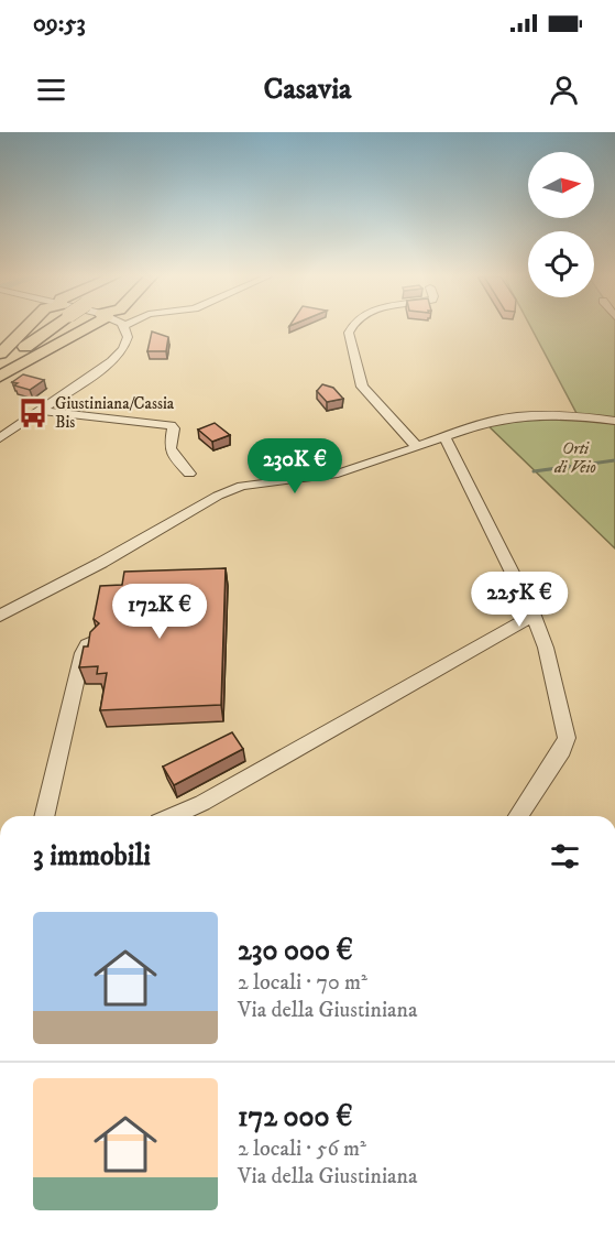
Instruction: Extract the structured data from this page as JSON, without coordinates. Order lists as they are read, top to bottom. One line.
{"parks":["Orti di Veio"],"places":{"bus stop":["Giustiniana/Cassia Bis"]},"north":"right","page":{"status":"09:53","header":"Casavia","price":["230K €","225K €","172K €"],"heading":"3 immobili","list":[{"name":"230 000 €","note":"2 locali · 70 m² · Via della Giustiniana"},{"name":"172 000 €","note":"2 locali · 56 m² · Via della Giustiniana"}]}}
